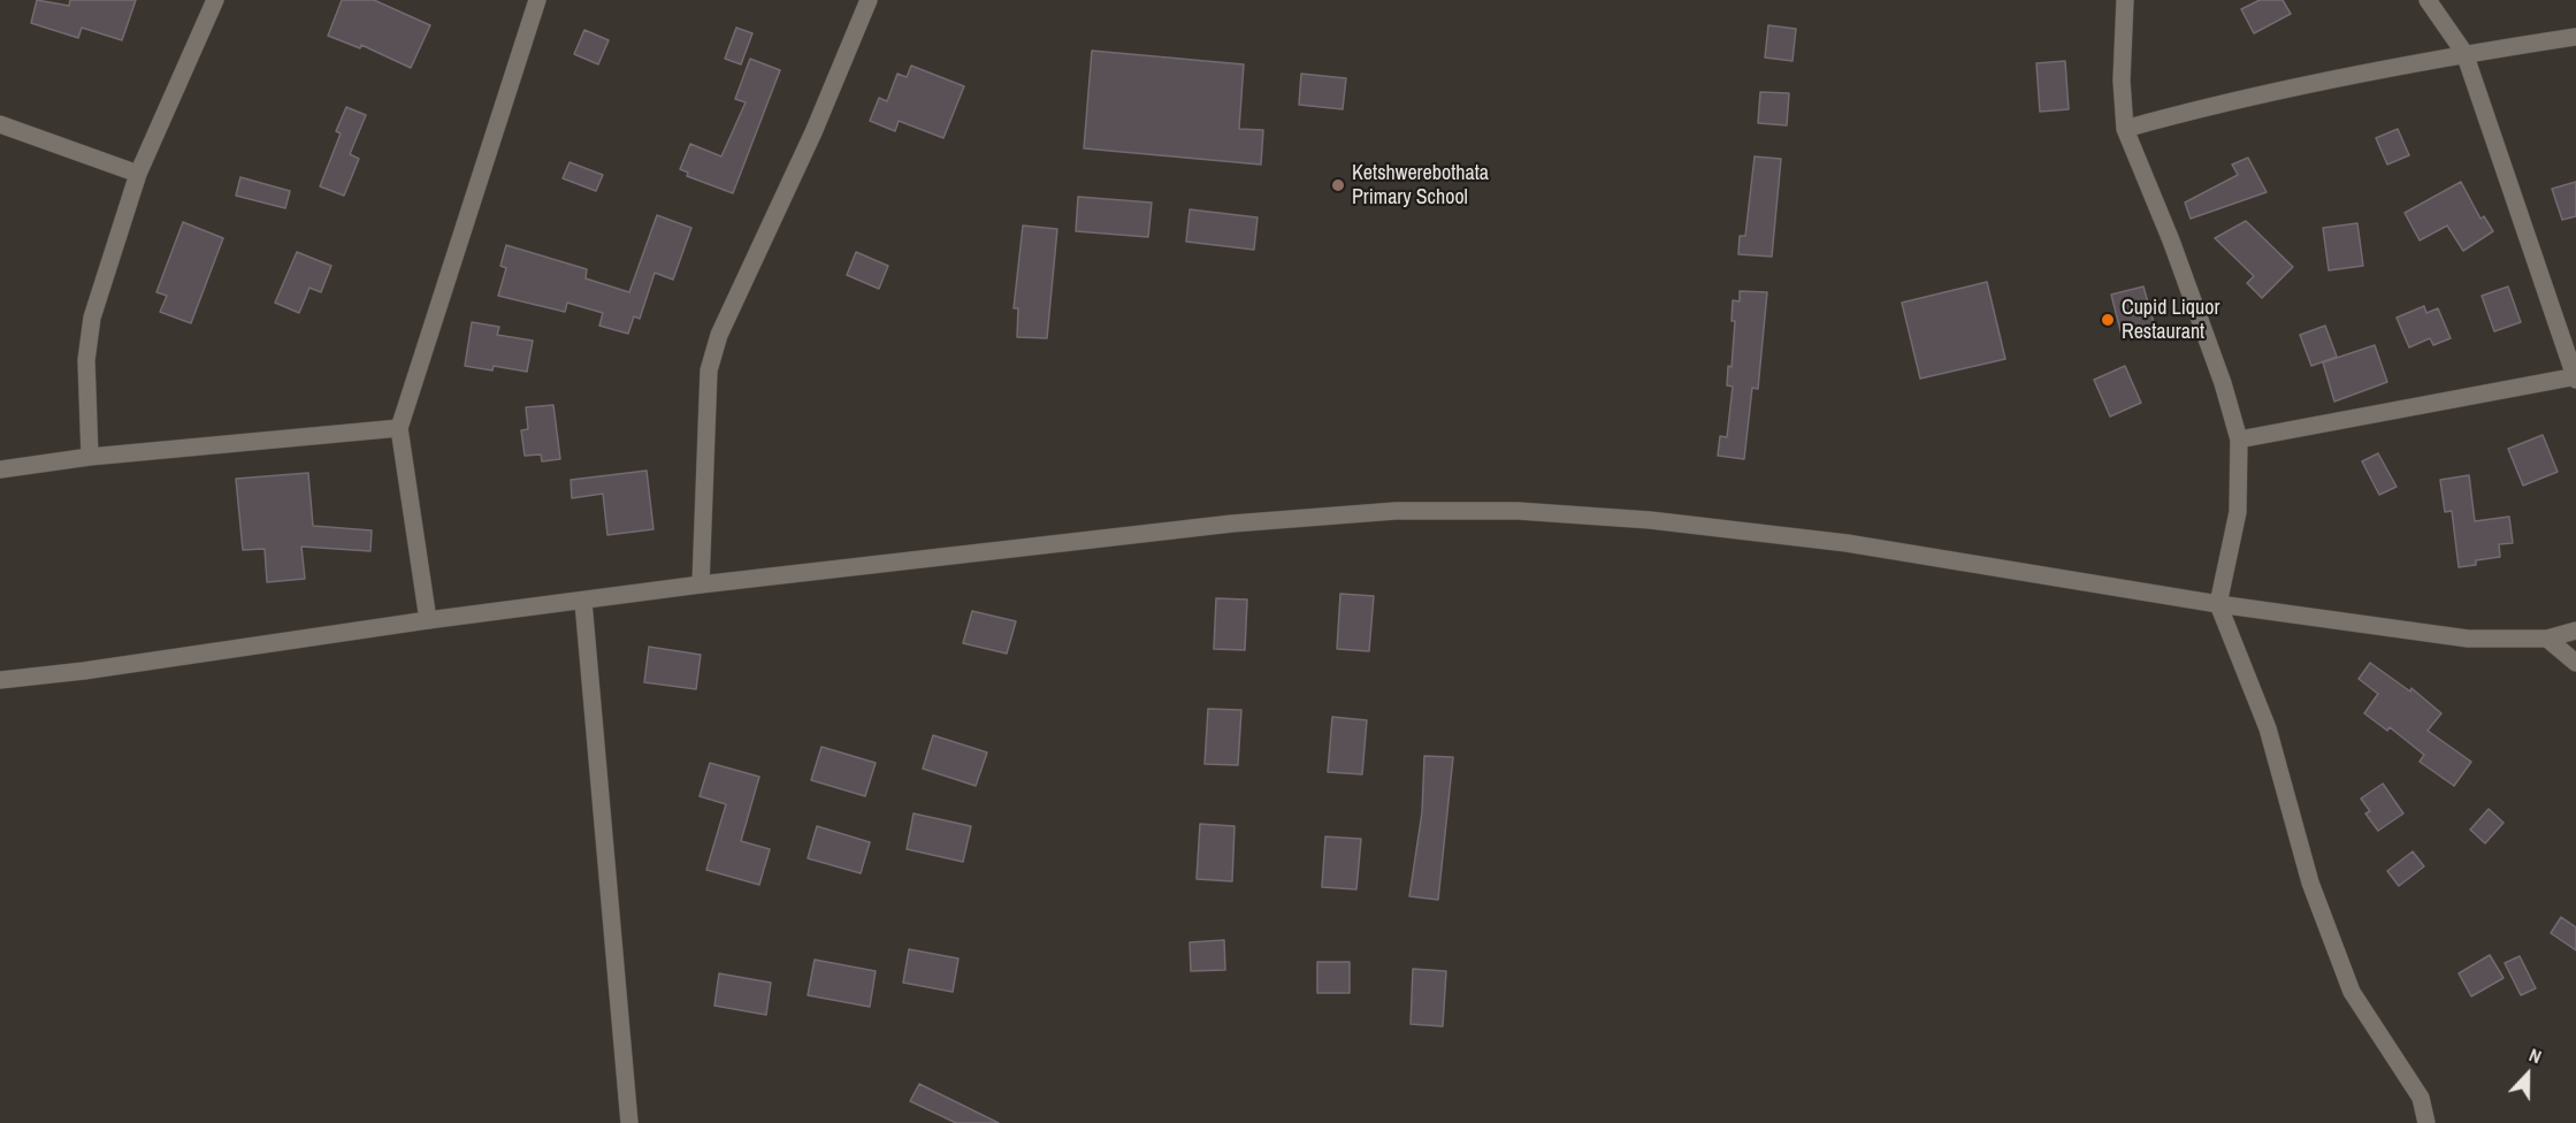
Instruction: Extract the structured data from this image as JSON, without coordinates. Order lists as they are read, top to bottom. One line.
{"places":["Ketshwerebothata Primary School","Cupid Liquor Restaurant"],"north":"top"}
